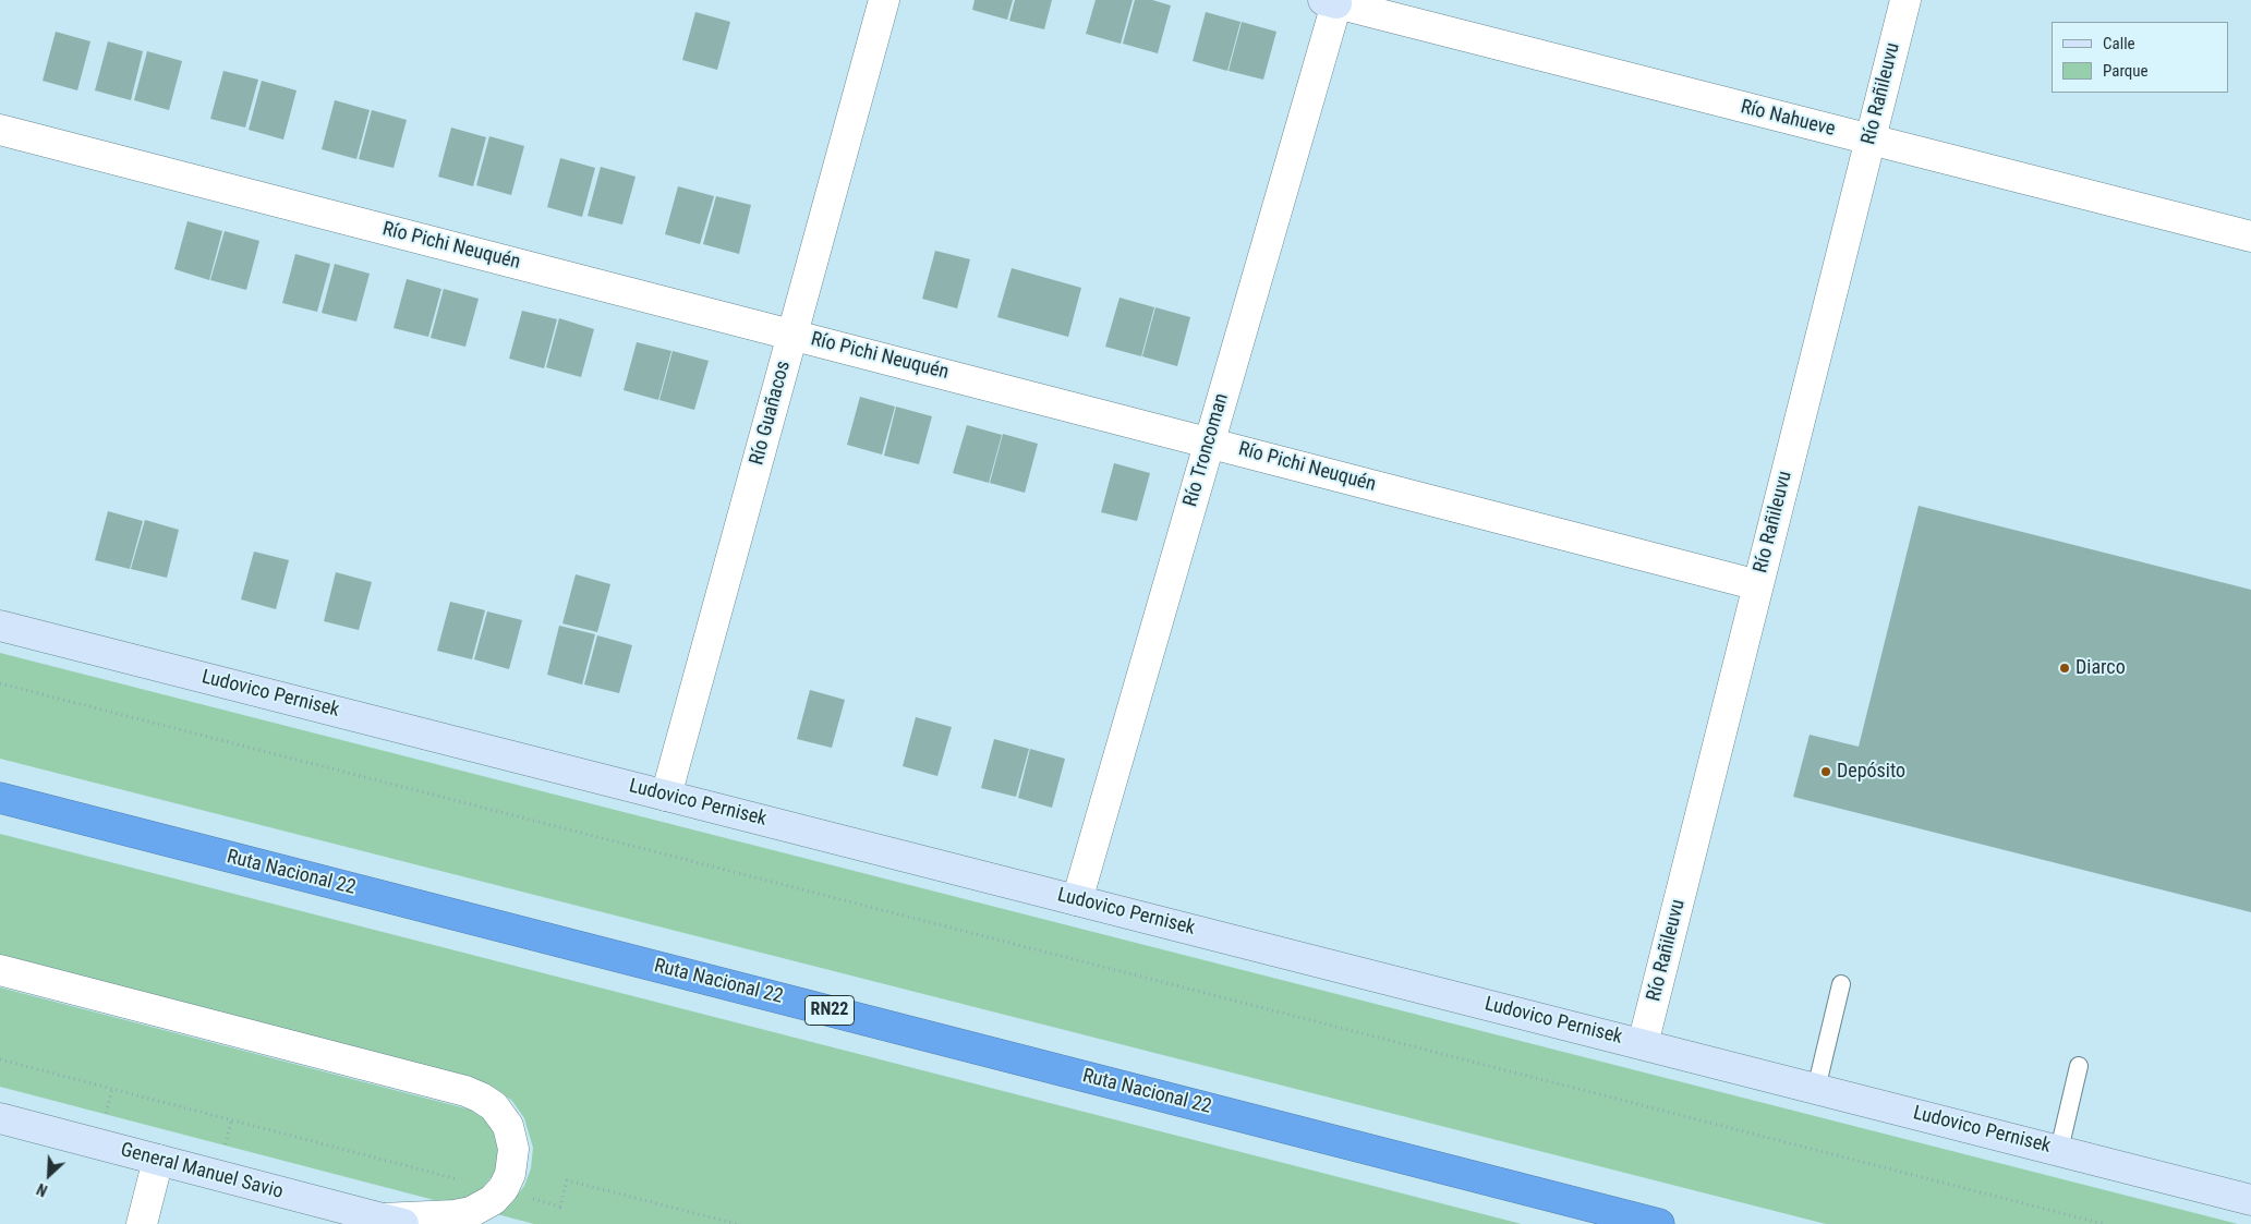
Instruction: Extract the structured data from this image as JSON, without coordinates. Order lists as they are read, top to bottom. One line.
{"streets":{"highway":["Ruta Nacional 22","RN22"],"street":["Río Rañileuvu","Río Nahueve","Río Pichi Neuquén","Río Guañacos","Río Troncoman","Ludovico Pernisek","General Manuel Savio"]},"crossings":[["Río Rañileuvu","Río Nahueve"],["Río Rañileuvu","Río Pichi Neuquén"],["Río Rañileuvu","Ludovico Pernisek"],["Río Nahueve","Río Troncoman"],["Río Pichi Neuquén","Río Guañacos"],["Río Pichi Neuquén","Río Troncoman"],["Río Guañacos","Ludovico Pernisek"],["Río Troncoman","Ludovico Pernisek"]],"places":["Diarco","Depósito"],"legend":["Calle","Parque"],"north":"bottom left"}
